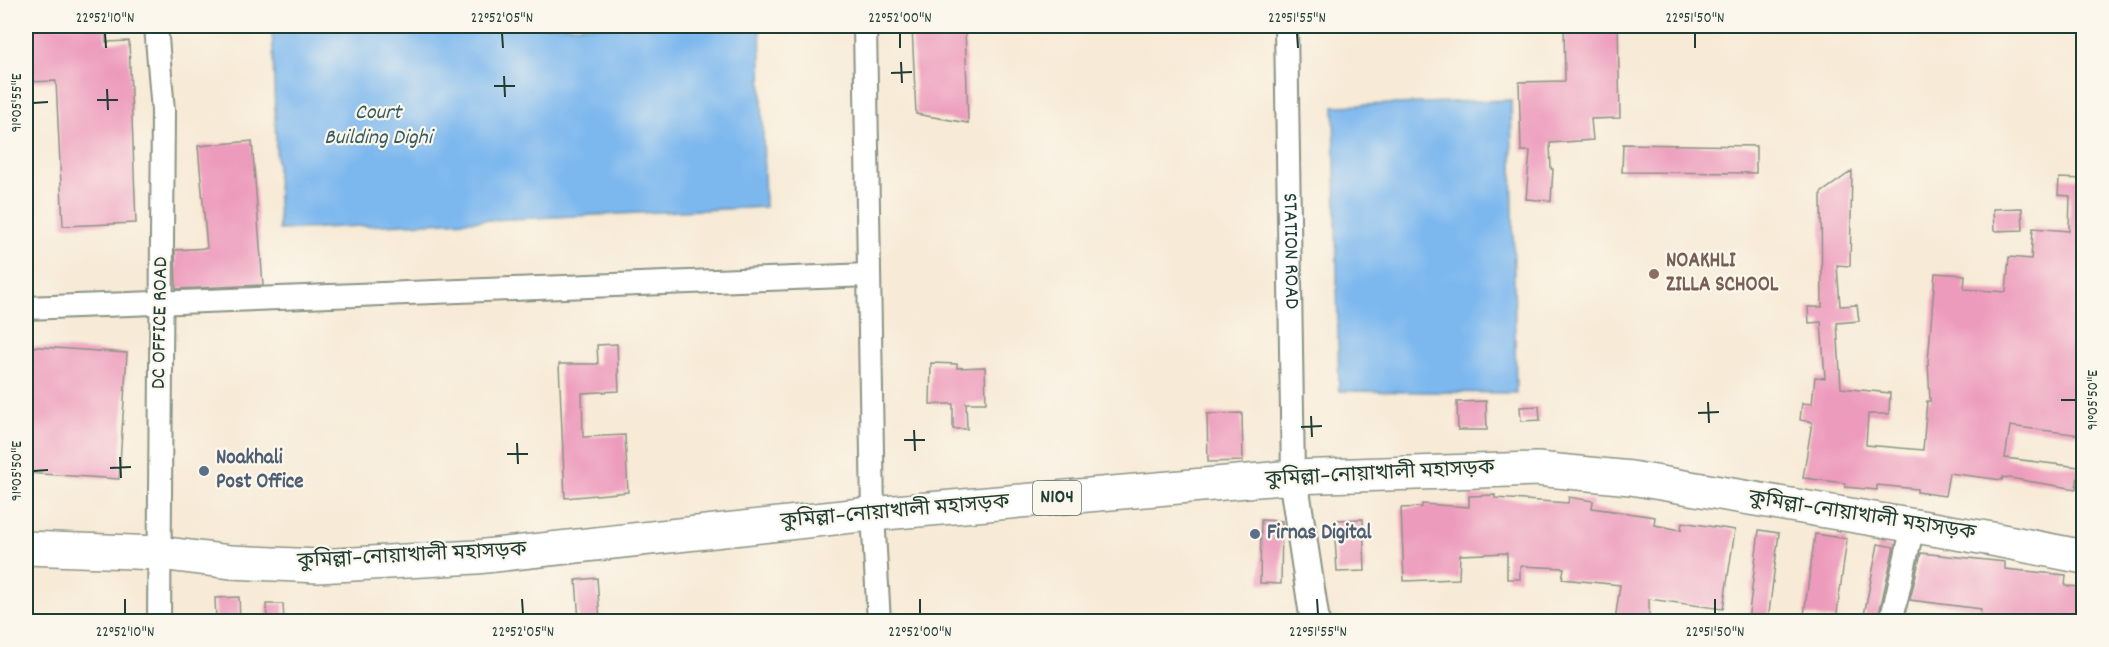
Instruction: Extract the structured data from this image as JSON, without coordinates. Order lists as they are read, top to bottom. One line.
{"streets":{"highway":["কুমিল্লা–নোয়াখালী মহাসড়ক","N104"],"street":["STATION ROAD","DC OFFICE ROAD"]},"crossings":[["STATION ROAD","কুমিল্লা–নোয়াখালী মহাসড়ক"],["DC OFFICE ROAD","কুমিল্লা–নোয়াখালী মহাসড়ক"]],"water":["Court Building Dighi"],"places":["NOAKHLI ZILLA SCHOOL","Noakhali Post Office","Firnas Digital"],"coordinates":["22°52'10\"N","22°52'05\"N","22°52'00\"N","22°51'55\"N","22°51'50\"N","91°05'55\"E","91°05'50\"E"]}
